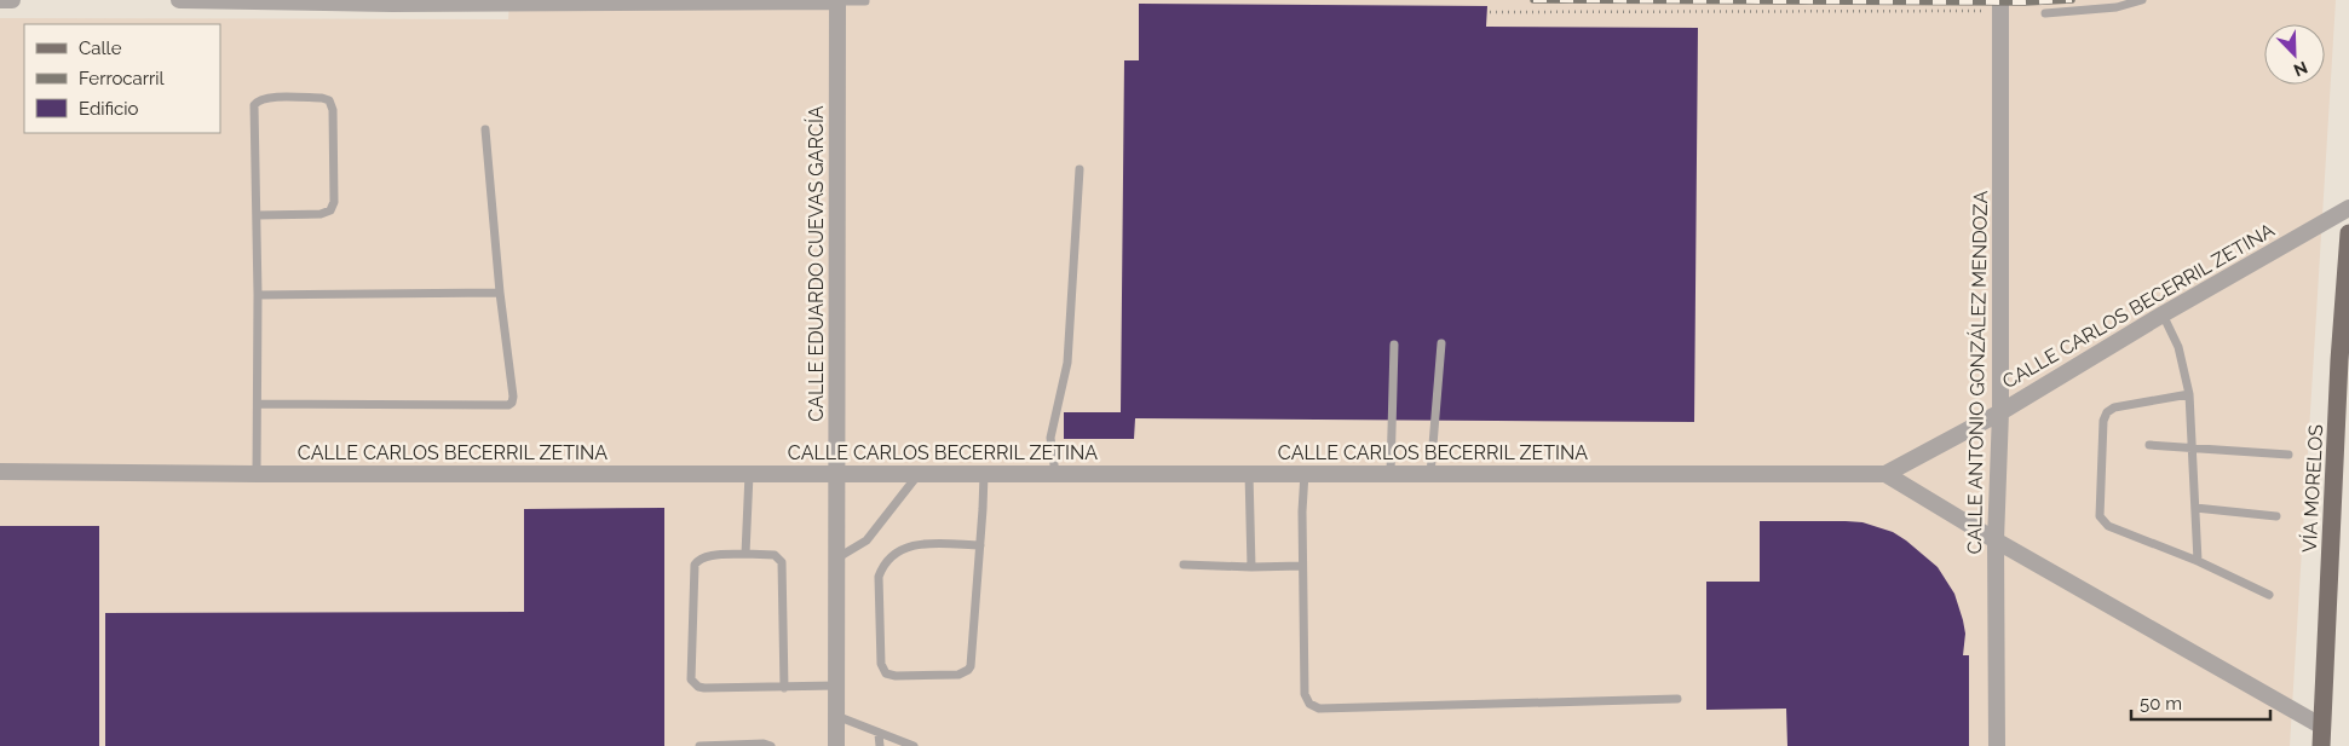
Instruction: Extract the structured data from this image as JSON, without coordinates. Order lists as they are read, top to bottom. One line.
{"streets":{"main road":["VÍA MORELOS"],"street":["CALLE EDUARDO CUEVAS GARCÍA","CALLE CARLOS BECERRIL ZETINA","CALLE ANTONIO GONZÁLEZ MENDOZA"]},"crossings":[["CALLE EDUARDO CUEVAS GARCÍA","CALLE CARLOS BECERRIL ZETINA"],["CALLE CARLOS BECERRIL ZETINA","CALLE ANTONIO GONZÁLEZ MENDOZA"]],"legend":["Calle","Ferrocarril","Edificio"],"scale_bar":"50 m","north":"bottom right"}
